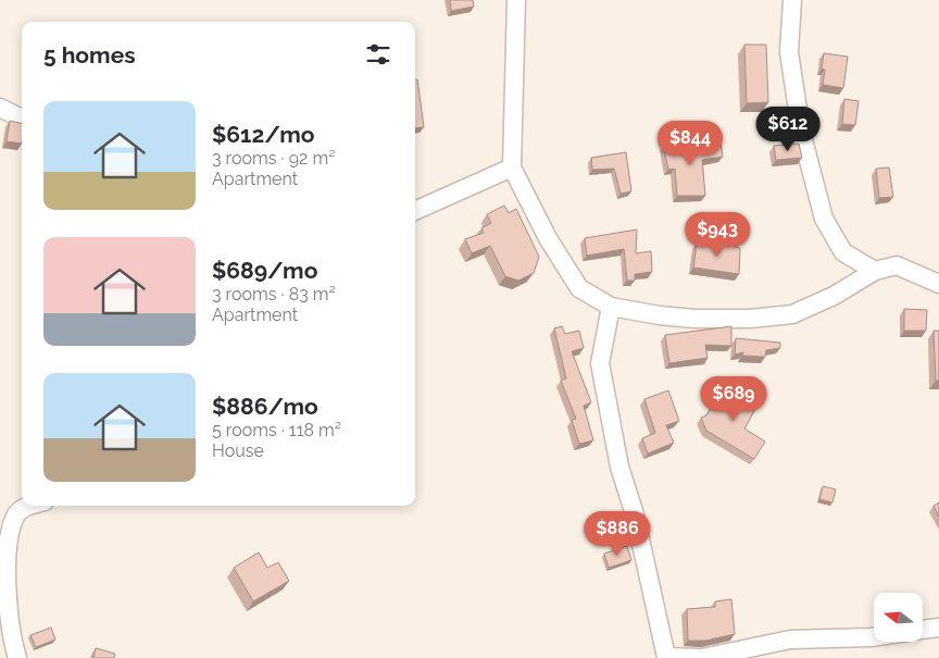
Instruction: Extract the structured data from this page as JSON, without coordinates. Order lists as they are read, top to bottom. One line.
{"north":"left","page":{"heading":"5 homes","list":[{"name":"$612/mo","note":"3 rooms · 92 m² · Apartment"},{"name":"$689/mo","note":"3 rooms · 83 m² · Apartment"},{"name":"$886/mo","note":"5 rooms · 118 m² · House"}],"price":["$612","$844","$943","$689","$886"]}}
